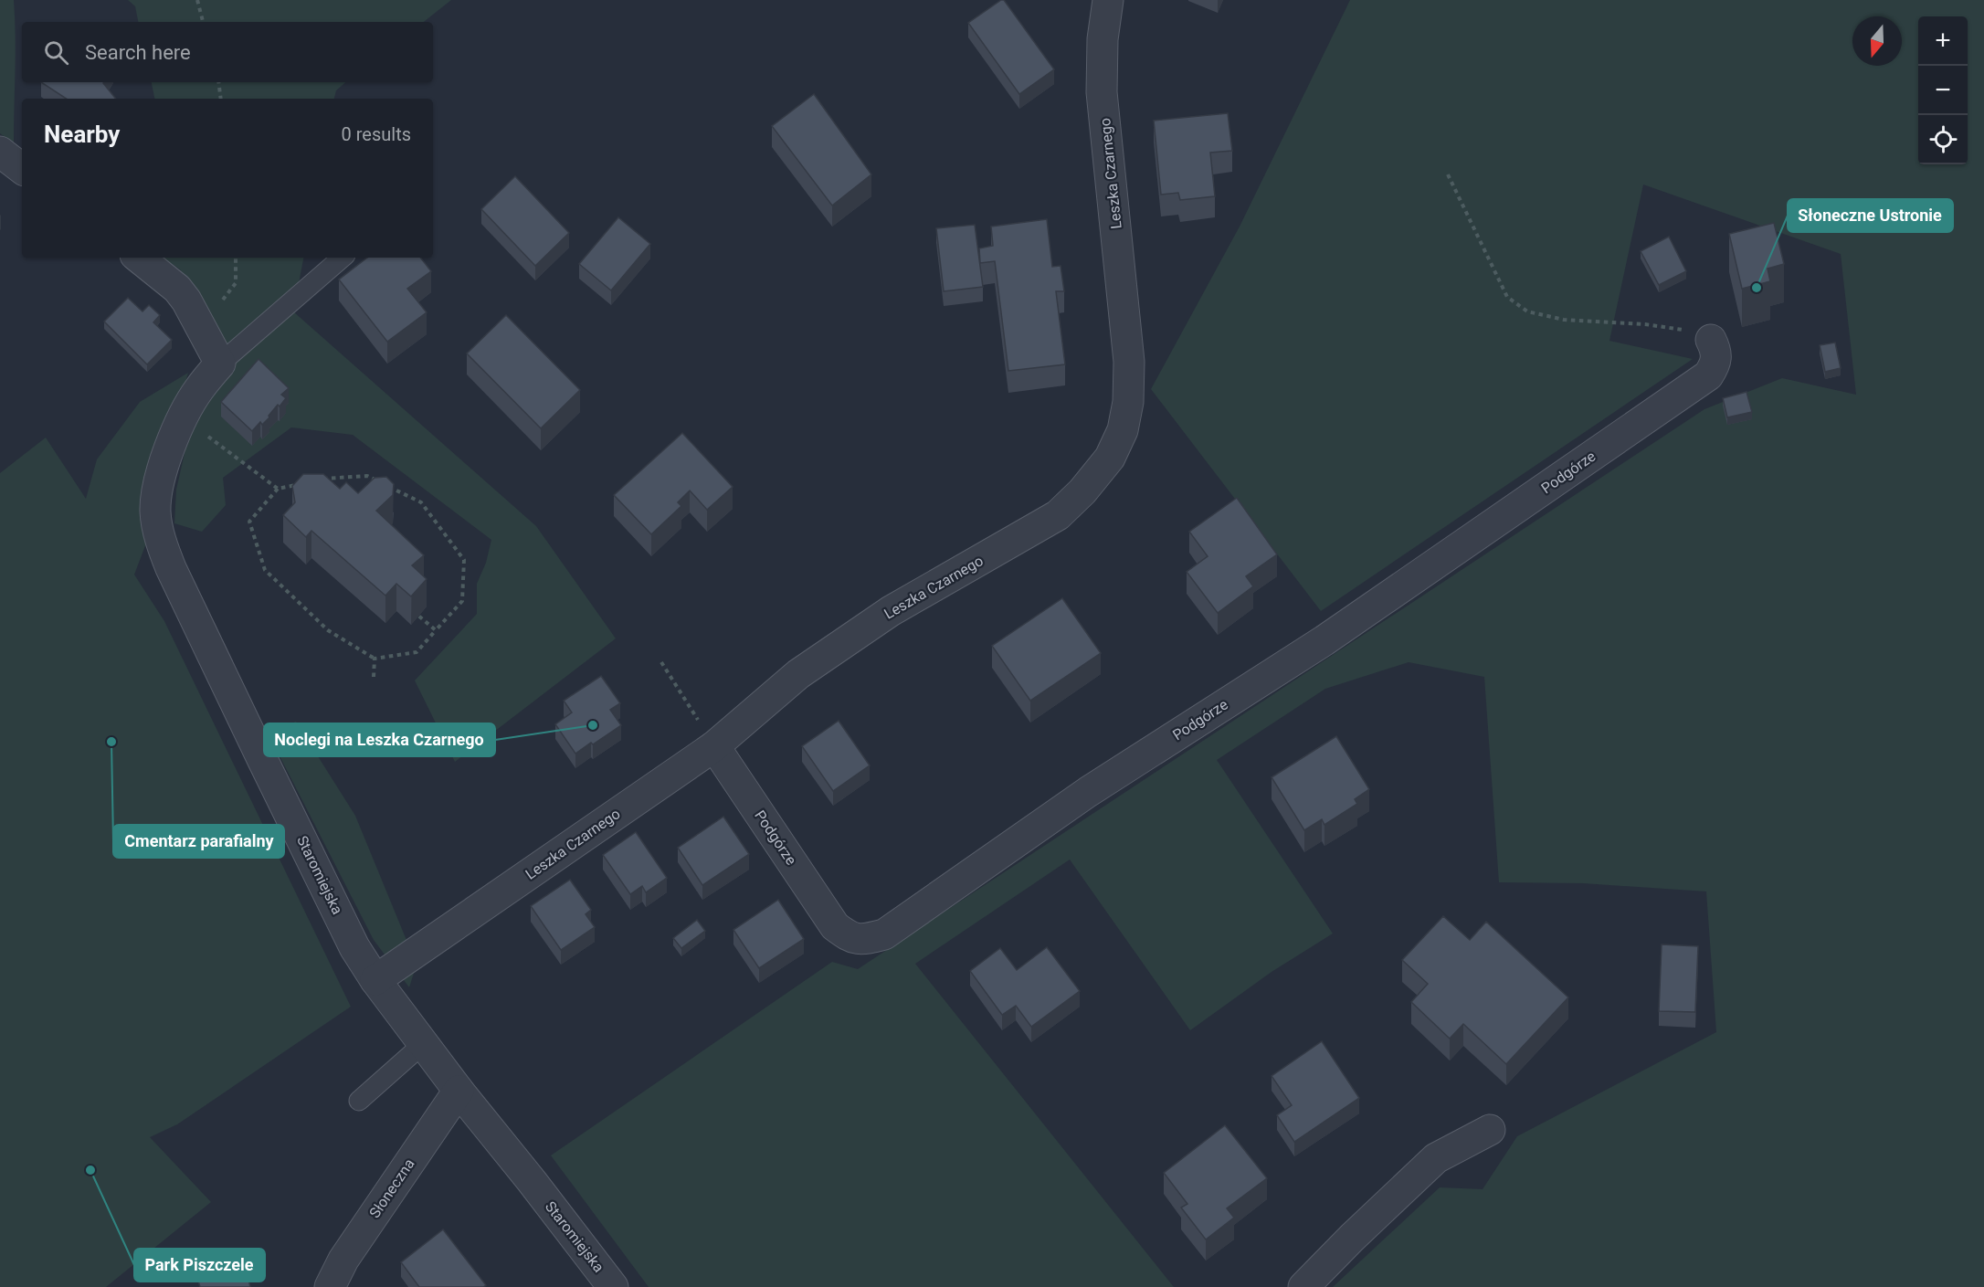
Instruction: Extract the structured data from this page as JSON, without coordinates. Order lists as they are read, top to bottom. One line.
{"streets":{"street":["Leszka Czarnego","Podgórze","Staromiejska","Słoneczna"]},"crossings":[["Leszka Czarnego","Podgórze"],["Leszka Czarnego","Staromiejska"],["Staromiejska","Słoneczna"]],"places":["Słoneczne Ustronie","Noclegi na Leszka Czarnego","Cmentarz parafialny","Park Piszczele"],"north":"bottom","page":{"map_buttons":["+","−"],"search":"Search here","heading":["Nearby","0 results"]}}
